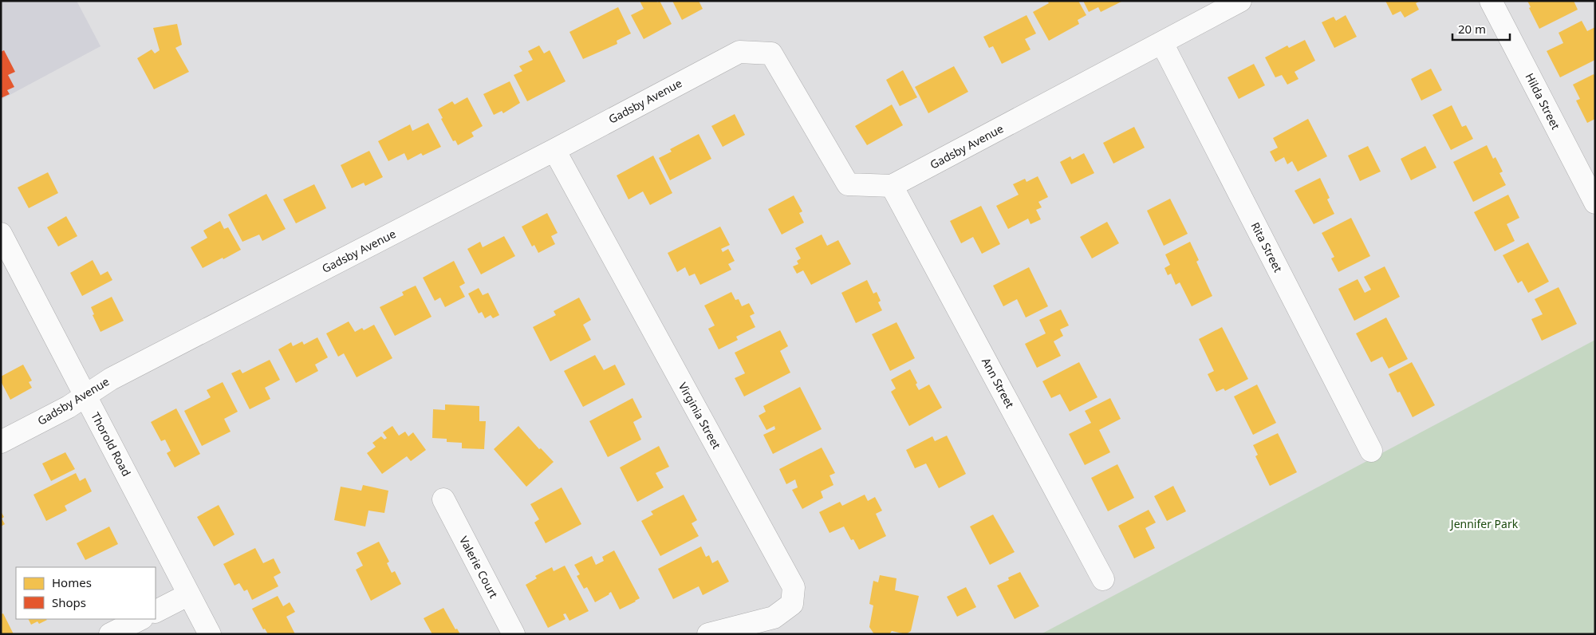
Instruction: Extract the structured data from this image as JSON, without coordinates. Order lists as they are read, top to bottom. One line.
{"streets":{"street":["Gadsby Avenue","Hilda Street","Rita Street","Ann Street","Virginia Street","Thorold Road","Valerie Court"]},"crossings":[["Gadsby Avenue","Rita Street"],["Gadsby Avenue","Ann Street"],["Gadsby Avenue","Virginia Street"],["Gadsby Avenue","Thorold Road"]],"parks":["Jennifer Park"],"legend":["Homes","Shops"],"scale_bar":"20 m"}
